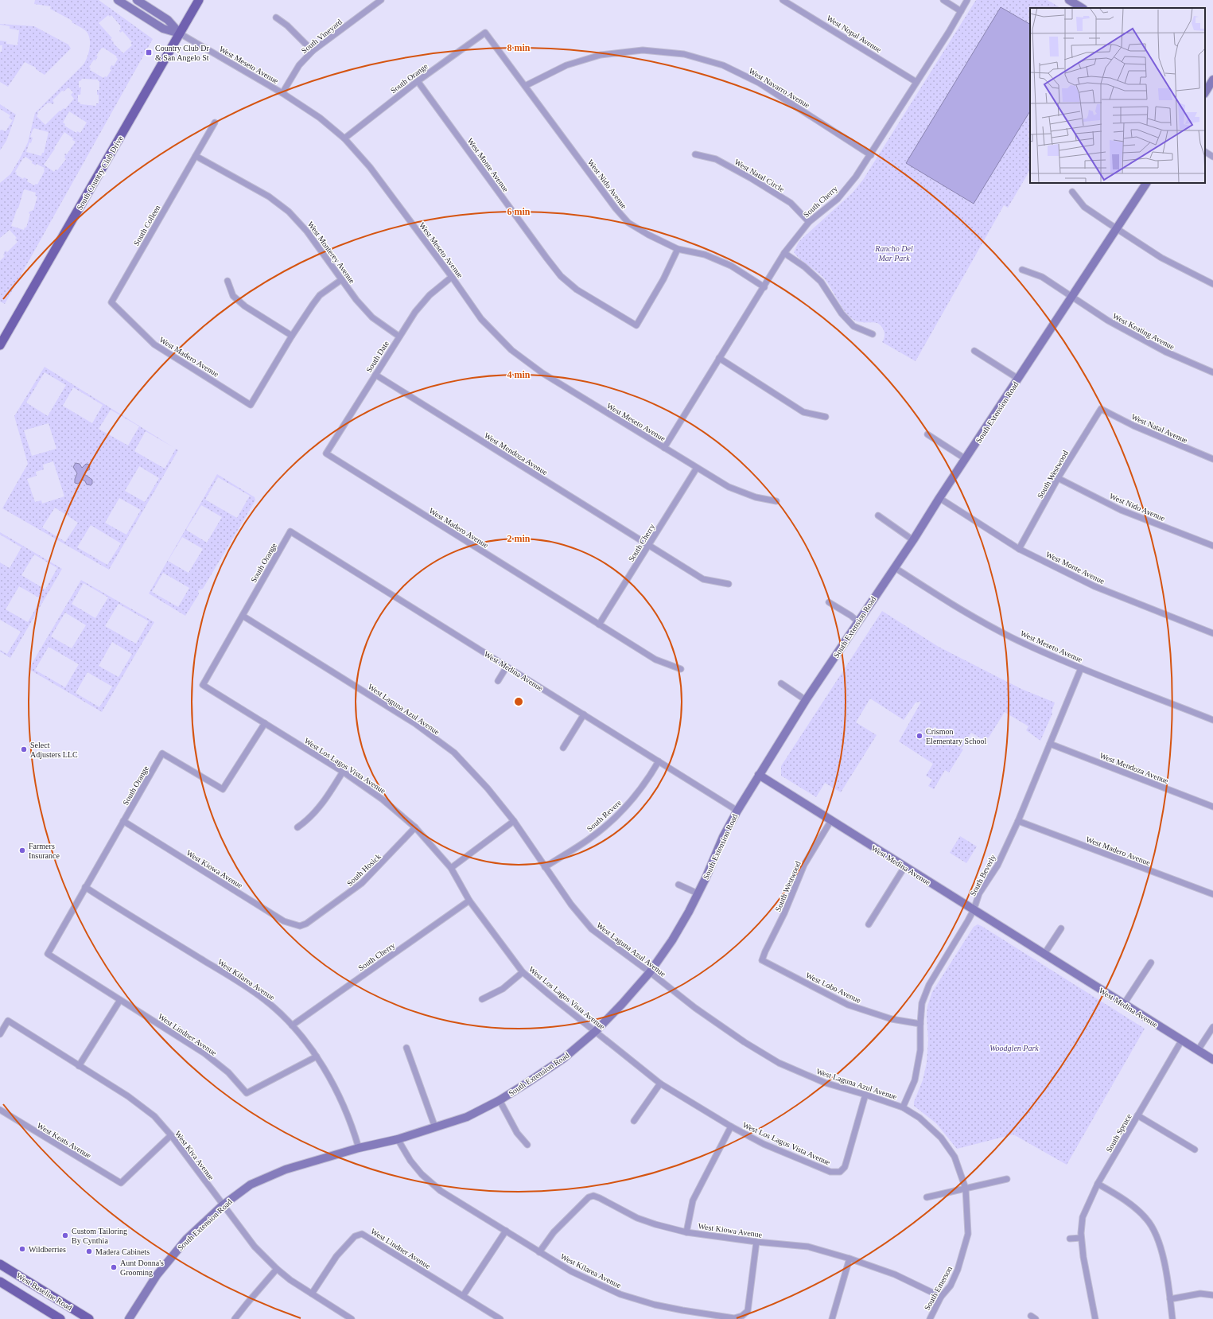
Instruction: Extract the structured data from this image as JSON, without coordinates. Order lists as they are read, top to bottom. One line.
{"streets":{"main road":["South Country Club Drive","West Baseline Road"],"street":["West Nopal Avenue","South Vineyard","West Meseto Avenue","South Orange","West Navarro Avenue","West Monte Avenue","West Natal Circle","West Nido Avenue","South Cherry","South Colleen","West Monterey Avenue","West Keating Avenue","West Madero Avenue","South Date","South Extension Road","West Natal Avenue","West Mendoza Avenue","South Westwood","West Medina Avenue","West Laguna Azul Avenue","West Los Lagos Vista Avenue","South Revere","West Kiowa Avenue","South Hosick","South Beverly","West Kilarea Avenue","West Lobo Avenue","West Lindner Avenue","South Spruce","West Keats Avenue","West Kiva Avenue","South Emerson"]},"crossings":[["West Nopal Avenue","South Cherry"],["South Vineyard","West Meseto Avenue"],["West Meseto Avenue","South Orange"],["West Meseto Avenue","South Country Club Drive"],["West Meseto Avenue","South Cherry"],["West Meseto Avenue","South Date"],["West Meseto Avenue","South Extension Road"],["West Meseto Avenue","South Beverly"],["South Orange","West Monte Avenue"],["South Orange","West Nido Avenue"],["South Orange","West Medina Avenue"],["South Orange","West Laguna Azul Avenue"],["South Orange","West Los Lagos Vista Avenue"],["South Orange","West Kiowa Avenue"],["South Orange","West Kilarea Avenue"],["South Orange","West Lindner Avenue"],["West Navarro Avenue","West Nido Avenue"],["West Navarro Avenue","South Cherry"],["West Monte Avenue","West Nido Avenue"],["West Monte Avenue","South Extension Road"],["West Monte Avenue","South Westwood"],["West Natal Circle","South Cherry"],["West Nido Avenue","South Cherry"],["West Nido Avenue","South Westwood"],["South Cherry","West Madero Avenue"],["South Cherry","West Mendoza Avenue"],["South Cherry","West Los Lagos Vista Avenue"],["South Cherry","West Kilarea Avenue"],["South Colleen","West Monterey Avenue"],["South Colleen","West Madero Avenue"],["West Monterey Avenue","South Date"],["West Keating Avenue","South Extension Road"],["West Madero Avenue","South Date"],["West Madero Avenue","South Beverly"],["South Date","West Mendoza Avenue"],["South Extension Road","West Medina Avenue"],["South Extension Road","West Laguna Azul Avenue"],["South Extension Road","West Los Lagos Vista Avenue"],["South Extension Road","West Kilarea Avenue"],["South Extension Road","West Kiva Avenue"],["West Natal Avenue","South Westwood"],["West Mendoza Avenue","South Beverly"],["South Westwood","West Medina Avenue"],["South Westwood","West Lobo Avenue"],["West Medina Avenue","South Revere"],["West Medina Avenue","South Beverly"],["West Medina Avenue","South Spruce"],["West Laguna Azul Avenue","West Los Lagos Vista Avenue"],["West Laguna Azul Avenue","South Revere"],["West Laguna Azul Avenue","South Beverly"],["West Laguna Azul Avenue","South Emerson"],["West Los Lagos Vista Avenue","South Hosick"],["West Kiowa Avenue","South Hosick"],["West Kiowa Avenue","West Kilarea Avenue"],["West Kiowa Avenue","South Emerson"],["South Beverly","West Lobo Avenue"],["West Kilarea Avenue","West Lindner Avenue"],["West Lindner Avenue","West Kiva Avenue"],["West Keats Avenue","West Kiva Avenue"]],"parks":["Rancho Del Mar Park","Woodglen Park"],"places":{"transit":["Country Club Dr & San Angelo St"],"other":["Crismon Elementary School","Select Adjusters LLC","Farmers Insurance","Custom Tailoring By Cynthia","Wildberries","Madera Cabinets","Aunt Donna's Grooming"]},"rings":["8 min","6 min","4 min","2 min"]}
